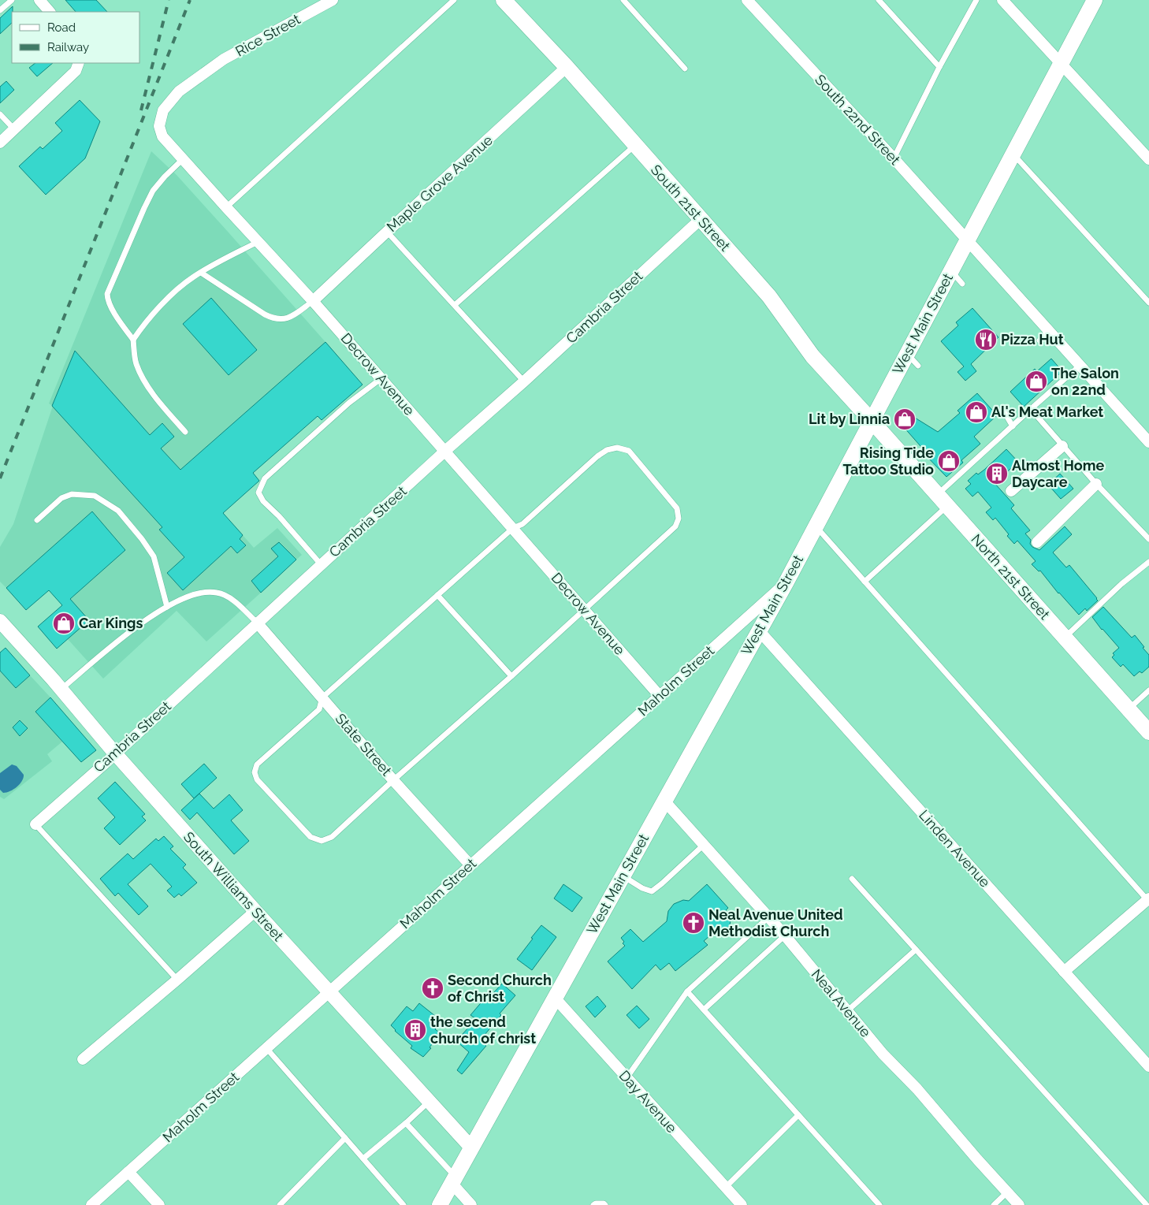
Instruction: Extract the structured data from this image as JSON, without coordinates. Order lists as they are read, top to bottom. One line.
{"streets":{"main road":["South 21st Street","West Main Street","North 21st Street"],"street":["Rice Street","South 22nd Street","Maple Grove Avenue","Cambria Street","Decrow Avenue","Maholm Street","State Street","Linden Avenue","South Williams Street","Neal Avenue","Day Avenue"]},"crossings":[["Rice Street","Decrow Avenue"],["South 22nd Street","West Main Street"],["Maple Grove Avenue","South 21st Street"],["Maple Grove Avenue","Decrow Avenue"],["South 21st Street","Cambria Street"],["South 21st Street","West Main Street"],["South 21st Street","North 21st Street"],["Cambria Street","Decrow Avenue"],["Cambria Street","State Street"],["Cambria Street","South Williams Street"],["West Main Street","North 21st Street"],["West Main Street","Maholm Street"],["West Main Street","Linden Avenue"],["West Main Street","South Williams Street"],["West Main Street","Neal Avenue"],["West Main Street","Day Avenue"],["Decrow Avenue","Maholm Street"],["Maholm Street","State Street"],["Maholm Street","South Williams Street"]],"places":{"restaurant":["Pizza Hut"],"shop":["The Salon on 22nd","Al's Meat Market","Lit by Linnia","Rising Tide Tattoo Studio","Car Kings"],"building":["Almost Home Daycare","the secend church of christ"],"church":["Neal Avenue United Methodist Church","Second Church of Christ"]},"legend":["Road","Railway"]}
